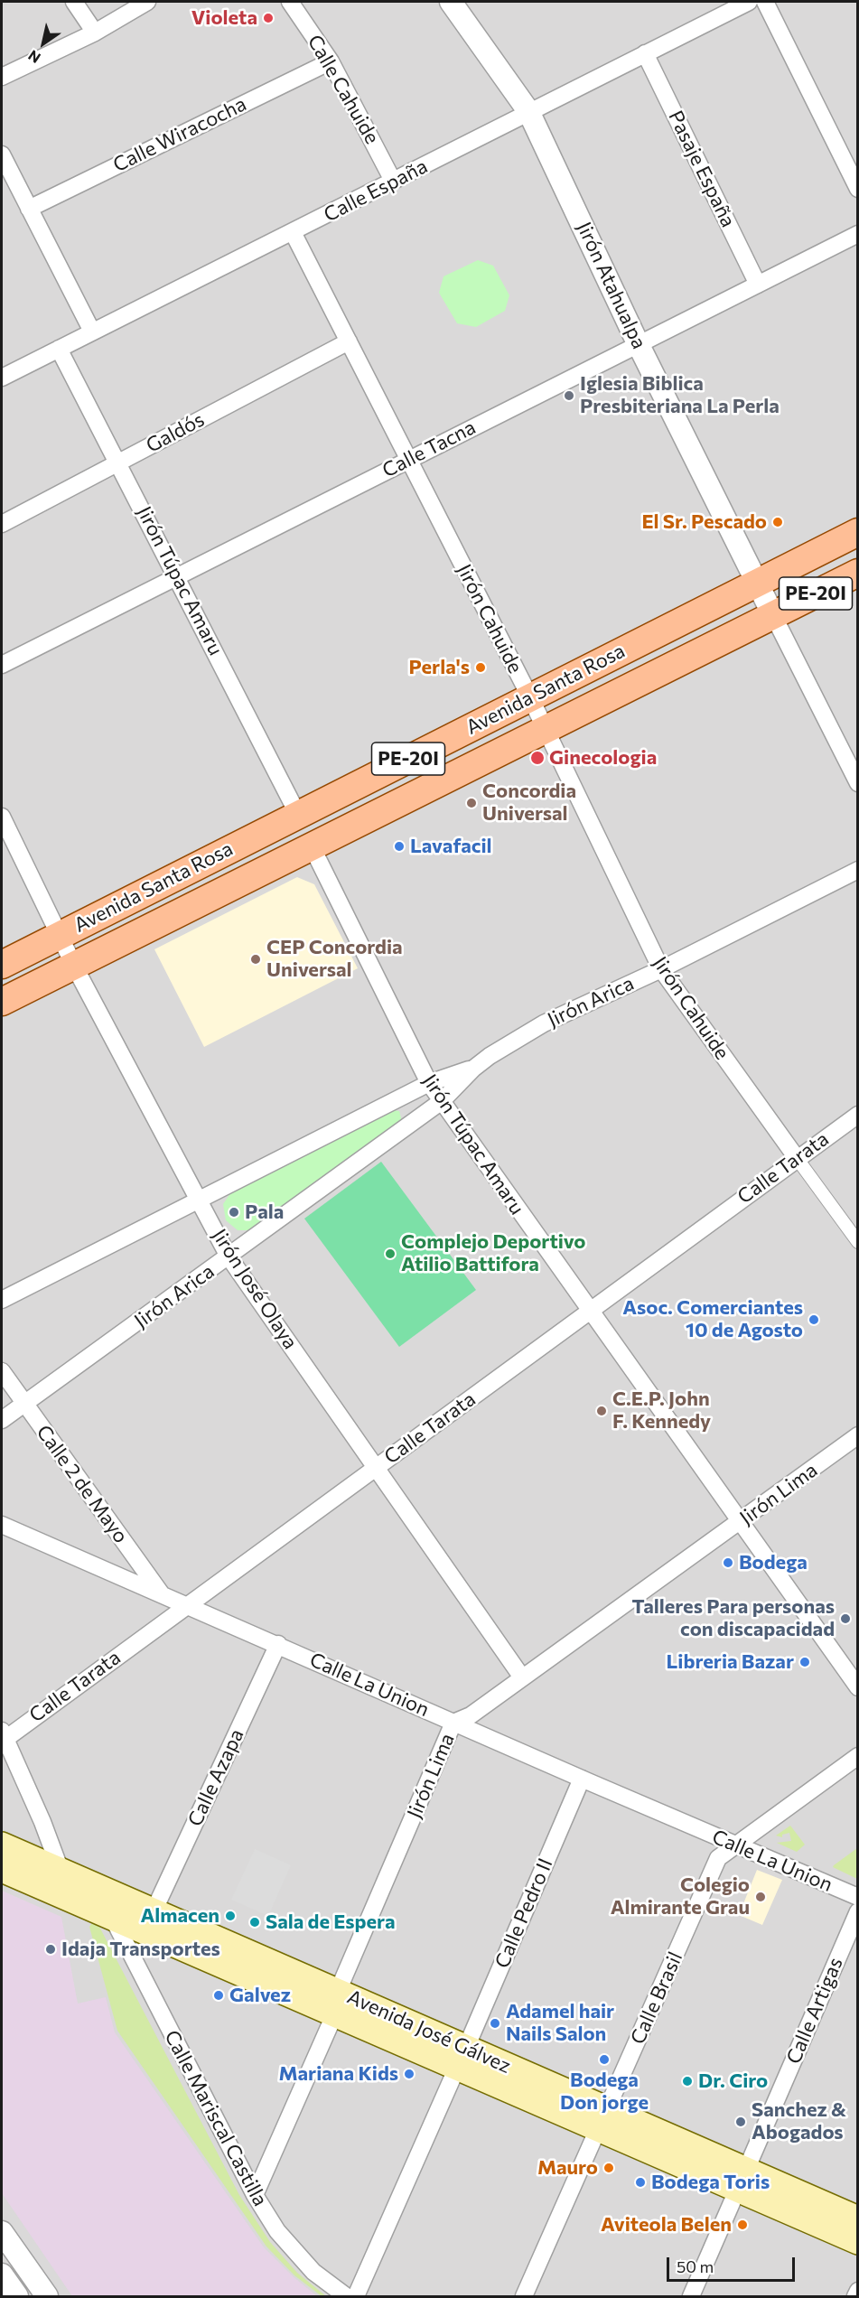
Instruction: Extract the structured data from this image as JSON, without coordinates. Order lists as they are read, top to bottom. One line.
{"streets":{"main road":["PE-20I","Avenida Santa Rosa","Avenida José Gálvez"],"street":["Calle Cahuide","Calle Wiracocha","Pasaje España","Calle España","Jirón Atahualpa","Galdós","Calle Tacna","Jirón Túpac Amaru","Jirón Cahuide","Jirón Arica","Calle Tarata","Jirón José Olaya","Calle 2 de Mayo","Jirón Lima","Calle La Union","Calle Azapa","Calle Pedro II","Calle Brasil","Calle Artigas","Calle Mariscal Castilla"]},"crossings":[["Calle Cahuide","Calle Wiracocha"],["Calle Cahuide","Calle España"],["Pasaje España","Calle España"],["Pasaje España","Calle Tacna"],["Calle España","Jirón Atahualpa"],["Calle España","Jirón Túpac Amaru"],["Calle España","Jirón Cahuide"],["Jirón Atahualpa","Calle Tacna"],["Jirón Atahualpa","Avenida Santa Rosa"],["Galdós","Jirón Túpac Amaru"],["Galdós","Jirón Cahuide"],["Calle Tacna","Jirón Túpac Amaru"],["Calle Tacna","Jirón Cahuide"],["Jirón Túpac Amaru","Avenida Santa Rosa"],["Jirón Túpac Amaru","Jirón Arica"],["Jirón Túpac Amaru","Calle Tarata"],["Jirón Túpac Amaru","Jirón Lima"],["Jirón Cahuide","Avenida Santa Rosa"],["Jirón Cahuide","Jirón Arica"],["Jirón Cahuide","Calle Tarata"],["Avenida Santa Rosa","Jirón José Olaya"],["Jirón Arica","Jirón José Olaya"],["Jirón Arica","Calle 2 de Mayo"],["Calle Tarata","Jirón José Olaya"],["Calle Tarata","Calle La Union"],["Jirón José Olaya","Jirón Lima"],["Calle 2 de Mayo","Calle La Union"],["Jirón Lima","Calle La Union"],["Jirón Lima","Avenida José Gálvez"],["Jirón Lima","Calle Mariscal Castilla"],["Calle La Union","Calle Azapa"],["Calle La Union","Calle Pedro II"],["Calle La Union","Calle Brasil"],["Calle Azapa","Avenida José Gálvez"],["Calle Pedro II","Avenida José Gálvez"],["Calle Brasil","Avenida José Gálvez"],["Calle Artigas","Avenida José Gálvez"],["Avenida José Gálvez","Calle Mariscal Castilla"]],"places":["Violeta","Iglesia Biblica Presbiteriana La Perla","El Sr. Pescado","Perla's","Ginecologia","Concordia Universal","Lavafacil","CEP Concordia Universal","Pala","Complejo Deportivo Atilio Battifora","Asoc. Comerciantes 10 de Agosto","C.E.P. John F. Kennedy","Bodega","Talleres Para personas con discapacidad","Libreria Bazar","Colegio Almirante Grau","Almacen","Sala de Espera","Idaja Transportes","Galvez","Adamel hair Nails Salon","Bodega Don jorge","Mariana Kids","Dr. Ciro","Sanchez & Abogados","Mauro","Bodega Toris","Aviteola Belen"],"scale_bar":"50 m","north":"bottom left"}
